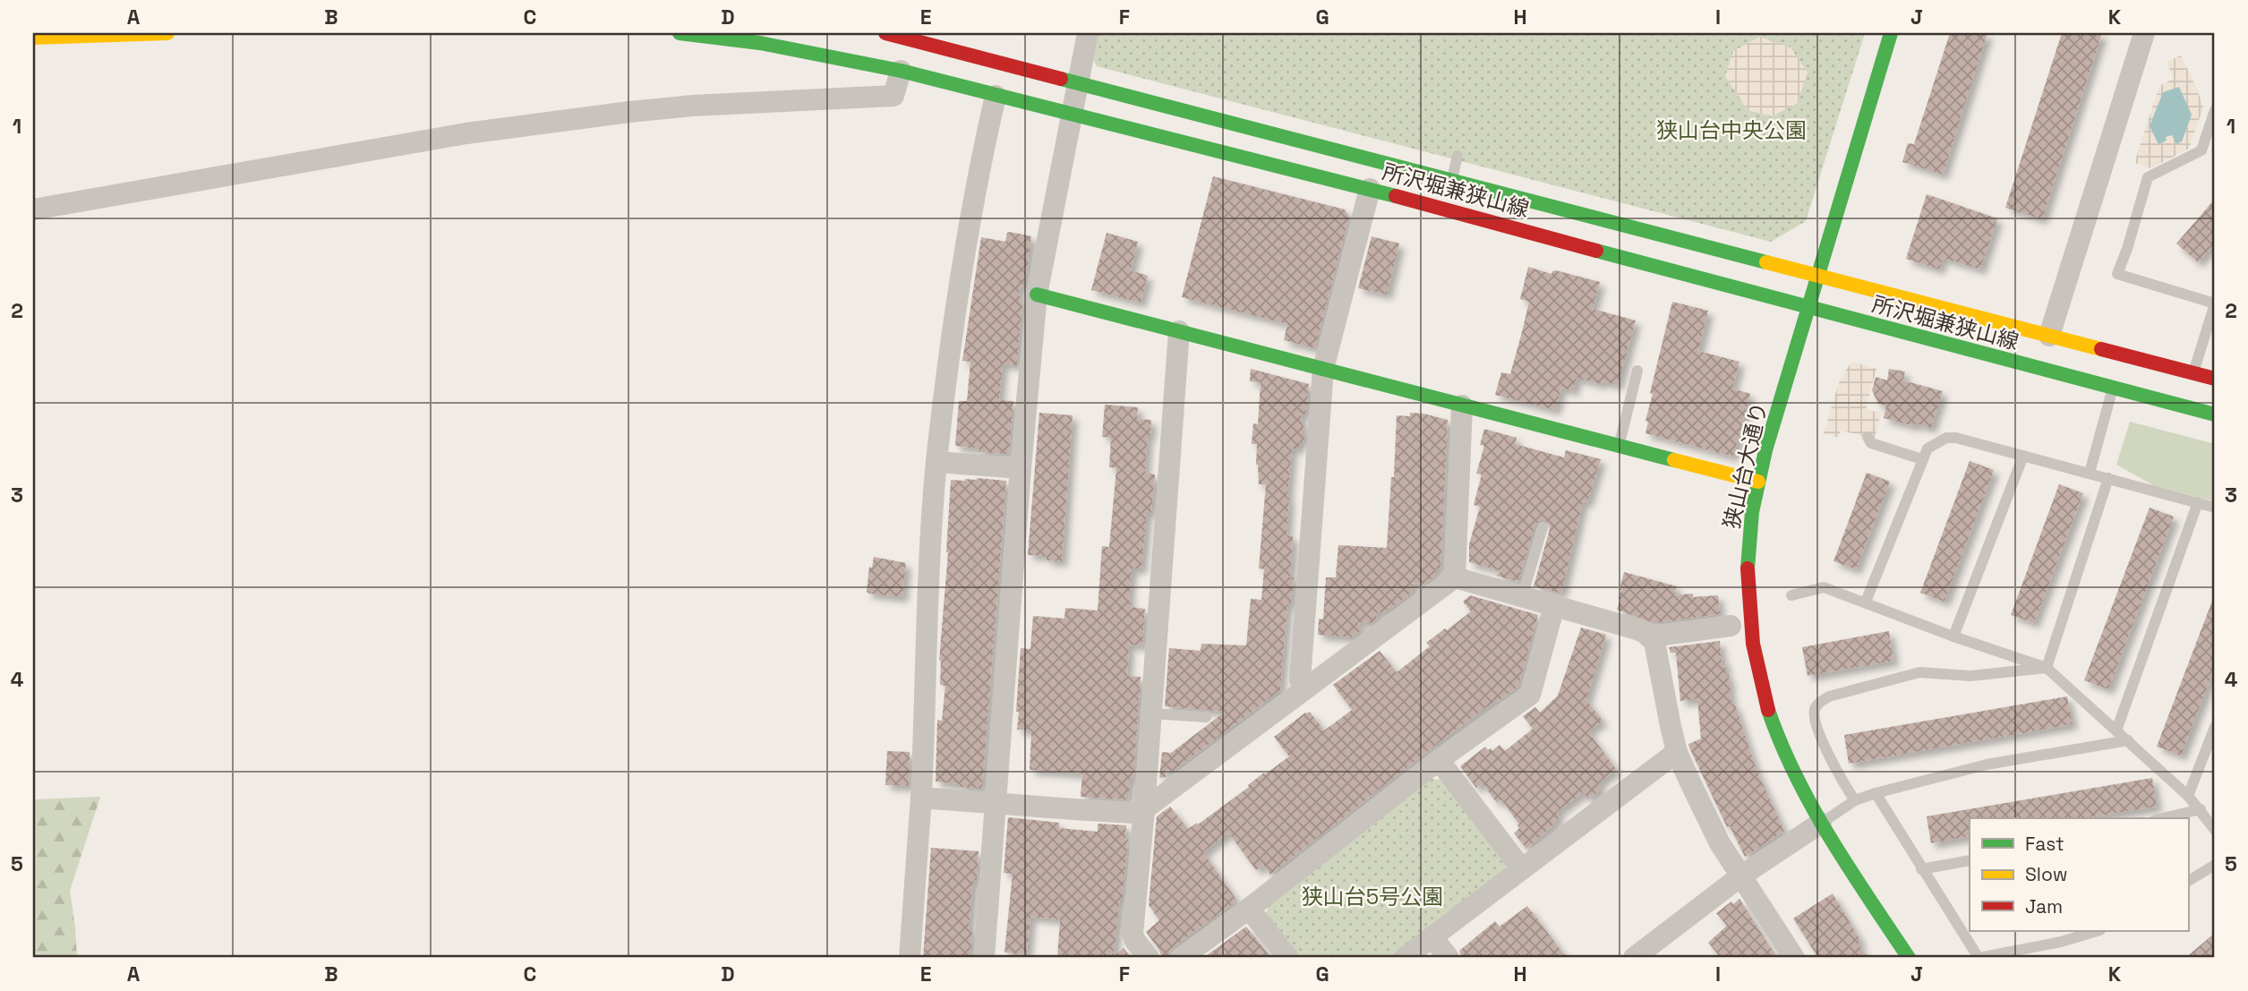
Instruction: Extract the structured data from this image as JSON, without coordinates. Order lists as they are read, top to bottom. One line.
{"streets":{"main road":["所沢堀兼狭山線","狭山台大通り"]},"crossings":[["所沢堀兼狭山線","狭山台大通り"]],"parks":["狭山台中央公園","狭山台5号公園"],"legend":["Fast","Slow","Jam"],"grid":{"columns":["A","B","C","D","E","F","G","H","I","J","K"],"rows":["1","2","3","4","5"]}}
